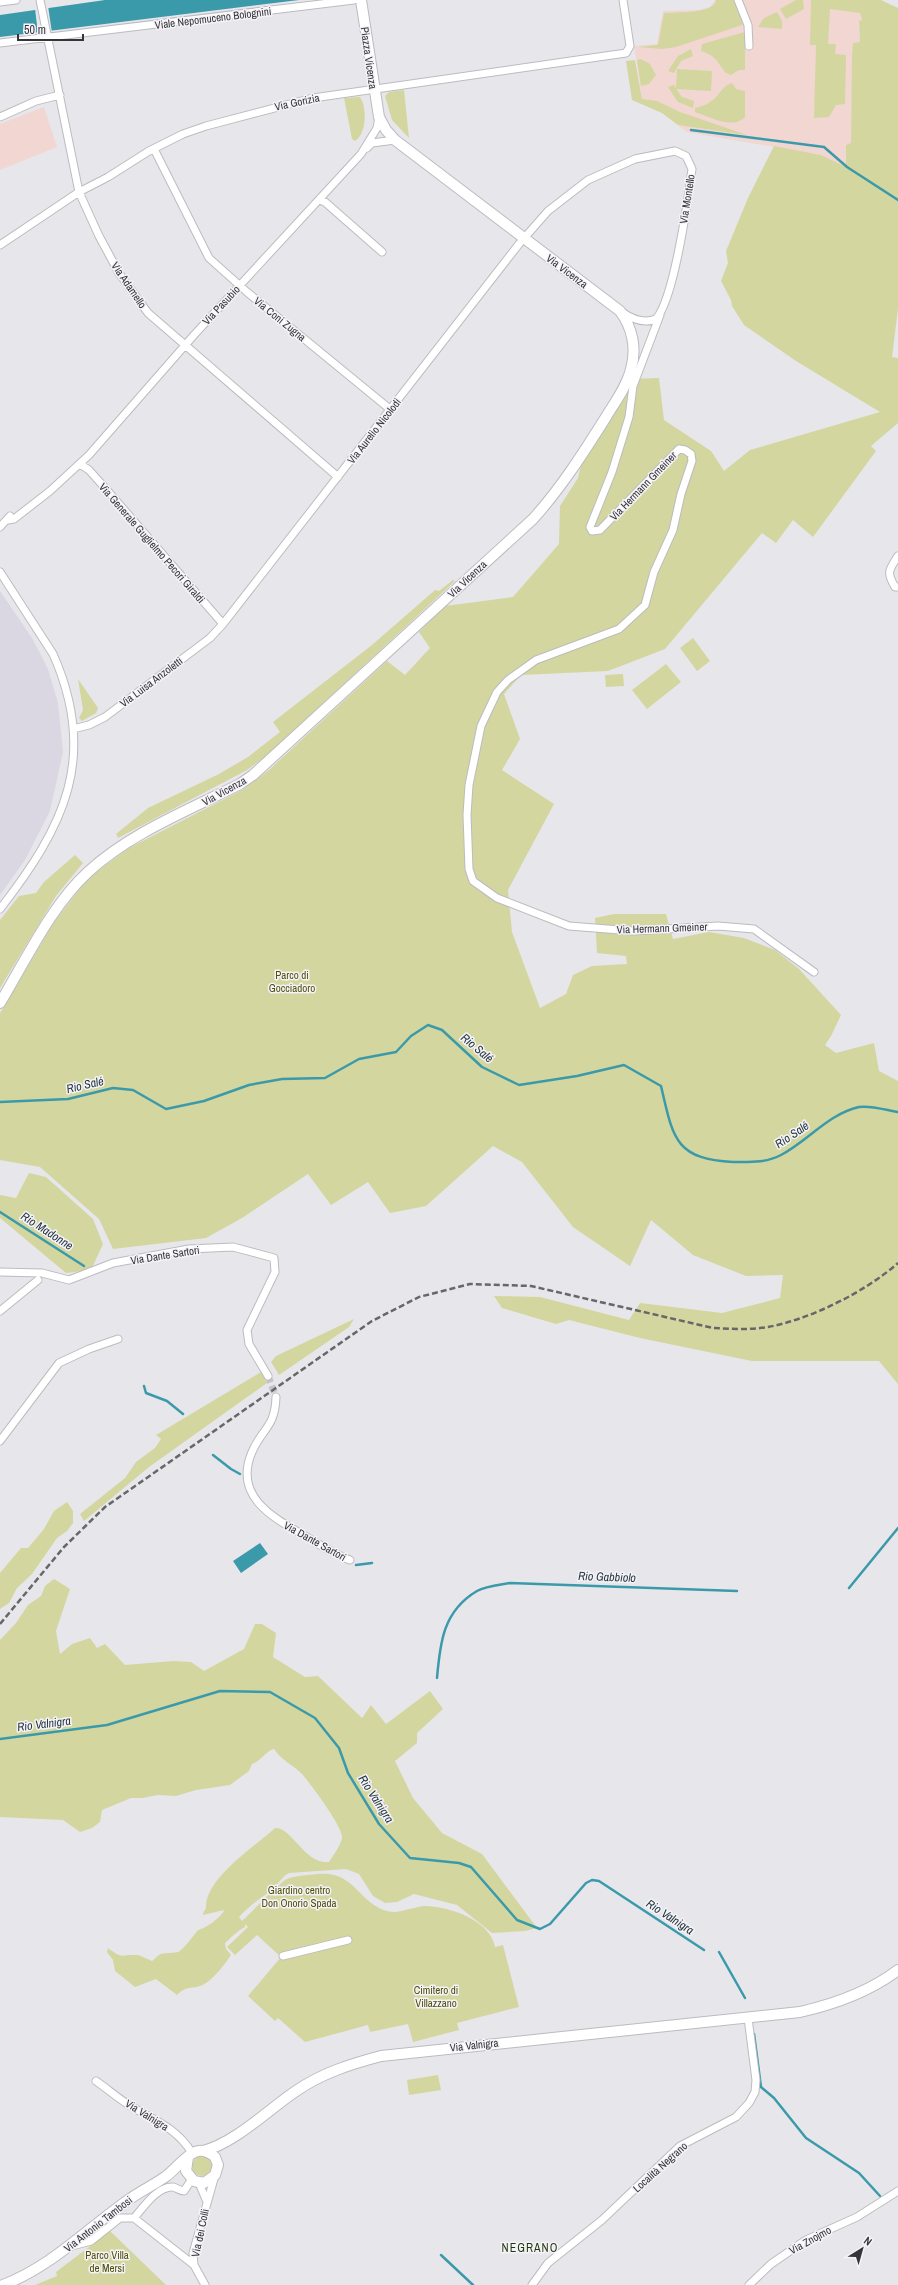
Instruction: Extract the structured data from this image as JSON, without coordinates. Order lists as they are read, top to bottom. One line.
{"streets":{"main road":["Piazza Vicenza","Via Vicenza","Via Valnigra","Via Antonio Tambosi"],"street":["Viale Nepomuceno Bolognini","Via Gorizia","Via Montello","Via Adamello","Via Pasubio","Via Coni Zugna","Via Aurelio Nicolodi","Via Hermann Gmeiner","Via Generale Guglielmo Pecori Giraldi","Via Luisa Anzoletti","Via Dante Sartori","Località Negrano","Via dei Colli","Via Znojmo"]},"crossings":[["Viale Nepomuceno Bolognini","Via Adamello"],["Piazza Vicenza","Via Gorizia"],["Piazza Vicenza","Via Vicenza"],["Piazza Vicenza","Via Pasubio"],["Via Gorizia","Via Adamello"],["Via Gorizia","Via Coni Zugna"],["Via Montello","Via Vicenza"],["Via Montello","Via Aurelio Nicolodi"],["Via Montello","Via Hermann Gmeiner"],["Via Vicenza","Via Pasubio"],["Via Vicenza","Via Aurelio Nicolodi"],["Via Adamello","Via Pasubio"],["Via Adamello","Via Aurelio Nicolodi"],["Via Pasubio","Via Coni Zugna"],["Via Pasubio","Via Generale Guglielmo Pecori Giraldi"],["Via Coni Zugna","Via Aurelio Nicolodi"],["Via Aurelio Nicolodi","Via Generale Guglielmo Pecori Giraldi"],["Via Aurelio Nicolodi","Via Luisa Anzoletti"],["Via Generale Guglielmo Pecori Giraldi","Via Luisa Anzoletti"],["Via Valnigra","Località Negrano"],["Via Valnigra","Via Antonio Tambosi"],["Via Valnigra","Via dei Colli"],["Via Antonio Tambosi","Via dei Colli"]],"districts":["NEGRANO"],"water":["Rio Salé","Rio Madonne","Rio Gabbiolo","Rio Valnigra"],"parks":["Parco di Gocciadoro","Giardino centro Don Onorio Spada","Cimitero di Villazzano","Parco Villa de Mersi"],"scale_bar":"50 m","north":"top right"}
